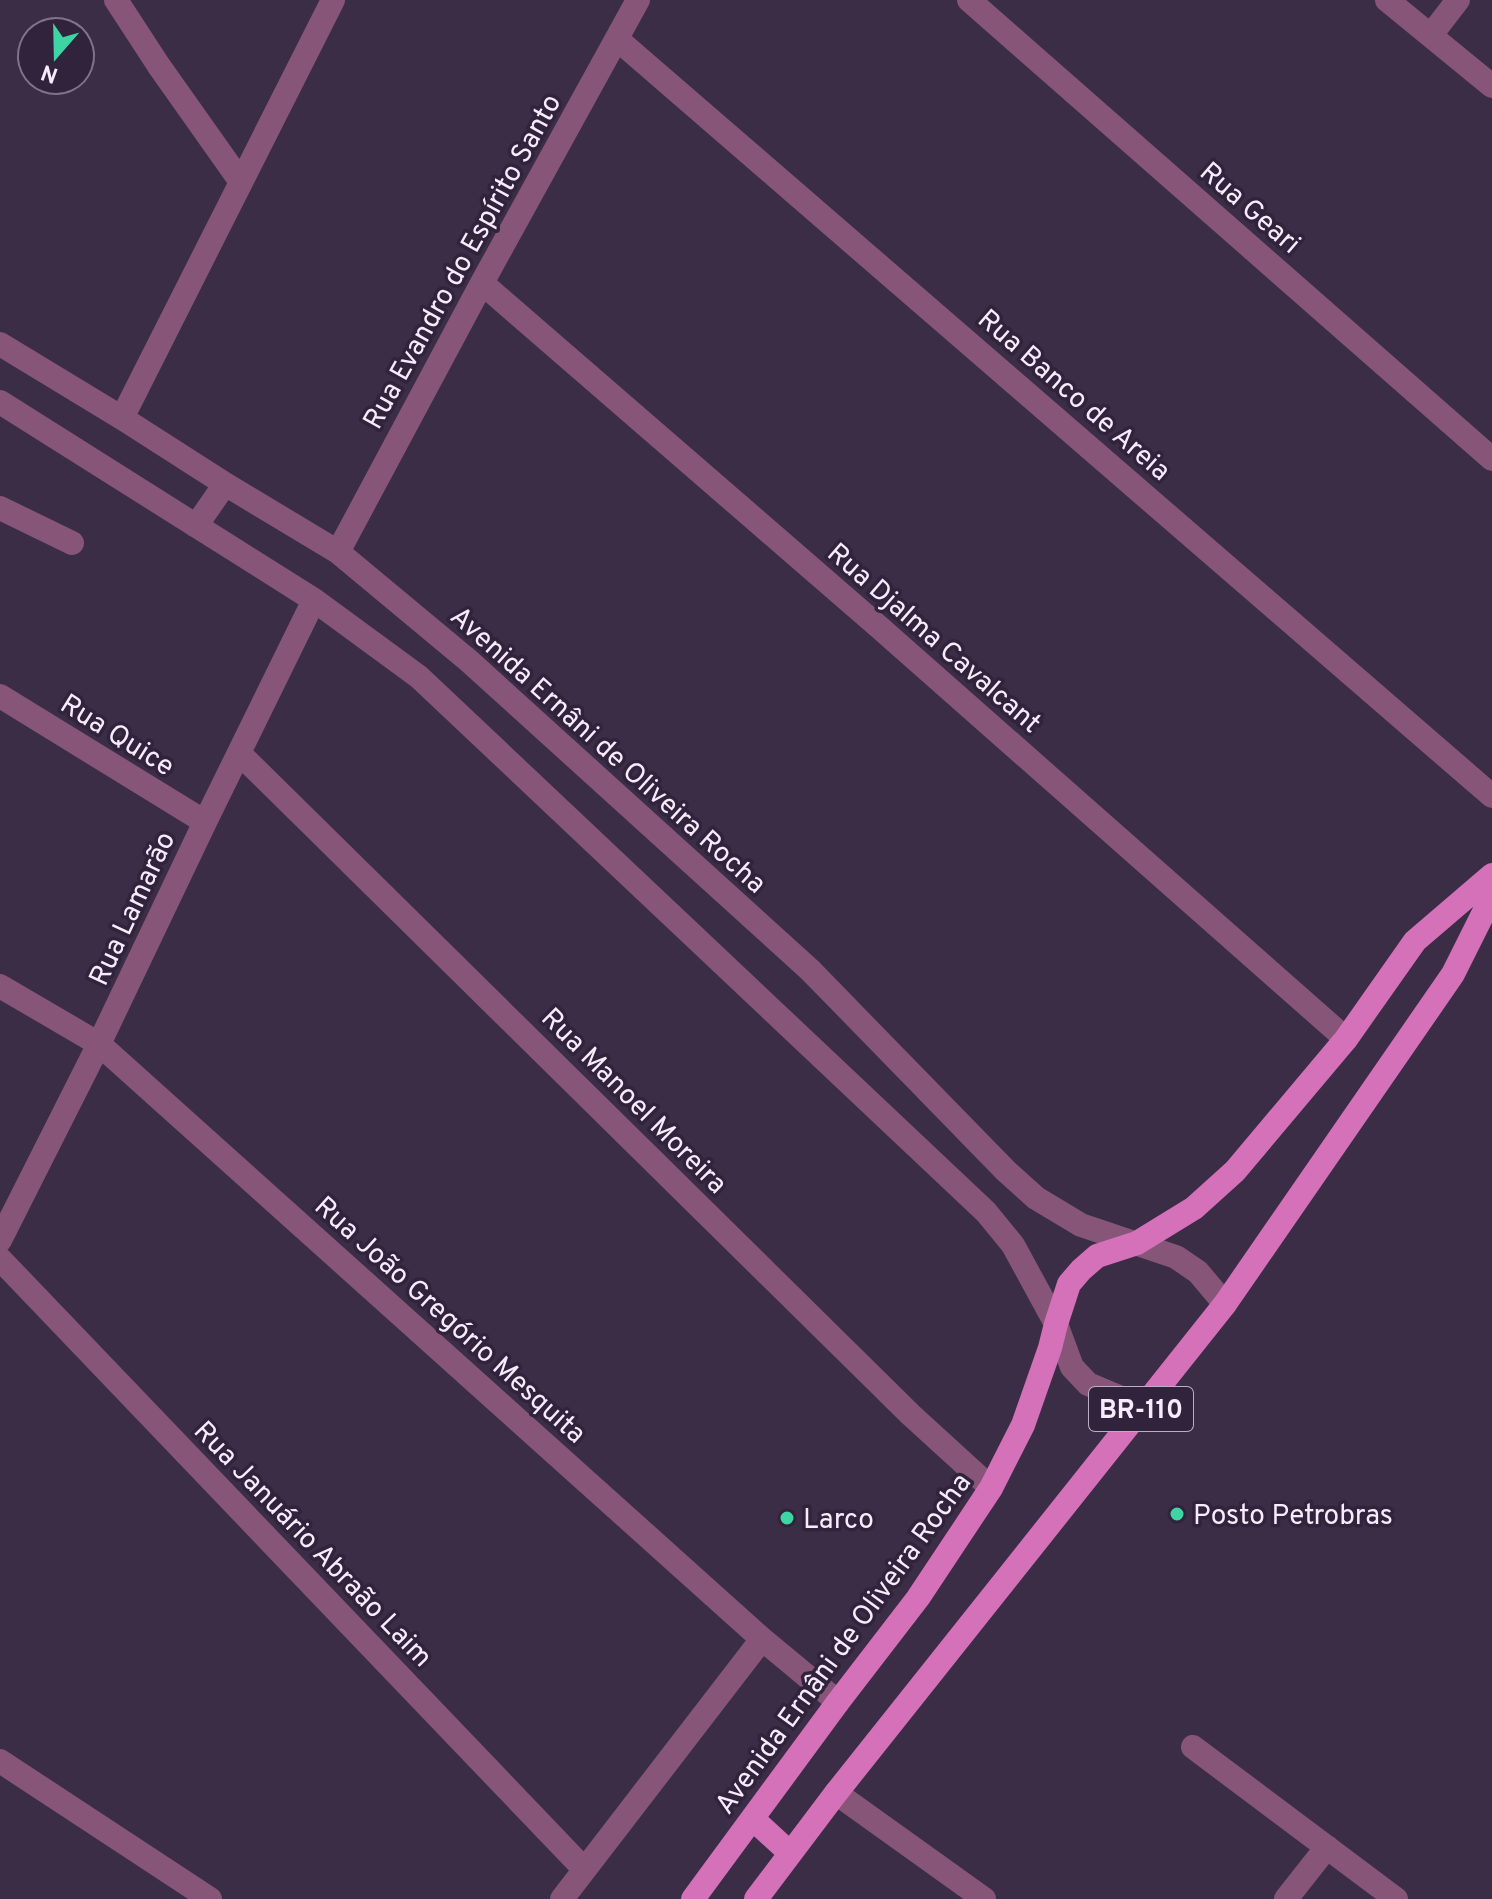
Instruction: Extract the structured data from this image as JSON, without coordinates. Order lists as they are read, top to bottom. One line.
{"streets":{"main road":["Avenida Ernâni de Oliveira Rocha","BR-110"],"street":["Rua Geari","Rua Evandro do Espírito Santo","Rua Banco de Areia","Rua Djalma Cavalcant","Rua Quice","Rua Lamarão","Rua Manoel Moreira","Rua João Gregório Mesquita","Rua Januário Abraão Laim"]},"crossings":[["Rua Evandro do Espírito Santo","Rua Banco de Areia"],["Rua Evandro do Espírito Santo","Rua Djalma Cavalcant"],["Rua Evandro do Espírito Santo","Avenida Ernâni de Oliveira Rocha"],["Rua Djalma Cavalcant","Avenida Ernâni de Oliveira Rocha"],["Rua Quice","Rua Lamarão"],["Avenida Ernâni de Oliveira Rocha","Rua Manoel Moreira"],["Avenida Ernâni de Oliveira Rocha","Rua João Gregório Mesquita"],["Avenida Ernâni de Oliveira Rocha","BR-110"],["Rua Lamarão","Rua Manoel Moreira"],["Rua Lamarão","Rua João Gregório Mesquita"]],"places":["Posto Petrobras","Larco"],"north":"bottom"}
